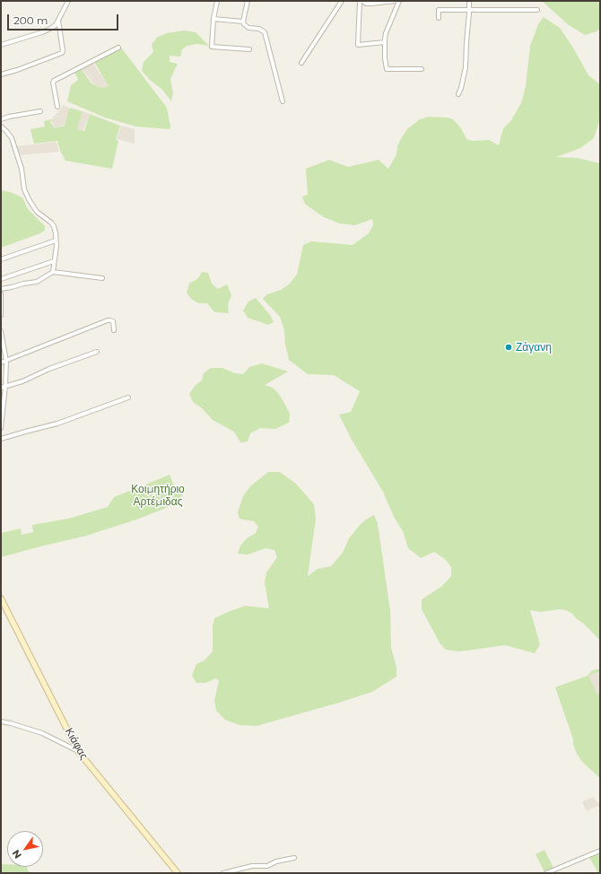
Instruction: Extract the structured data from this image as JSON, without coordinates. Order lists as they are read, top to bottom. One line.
{"streets":{"street":["Κιάφας"]},"parks":["Κοιμητήριο Αρτέμιδας"],"places":["Ζάγανη"],"scale_bar":"200 m","north":"bottom left"}
